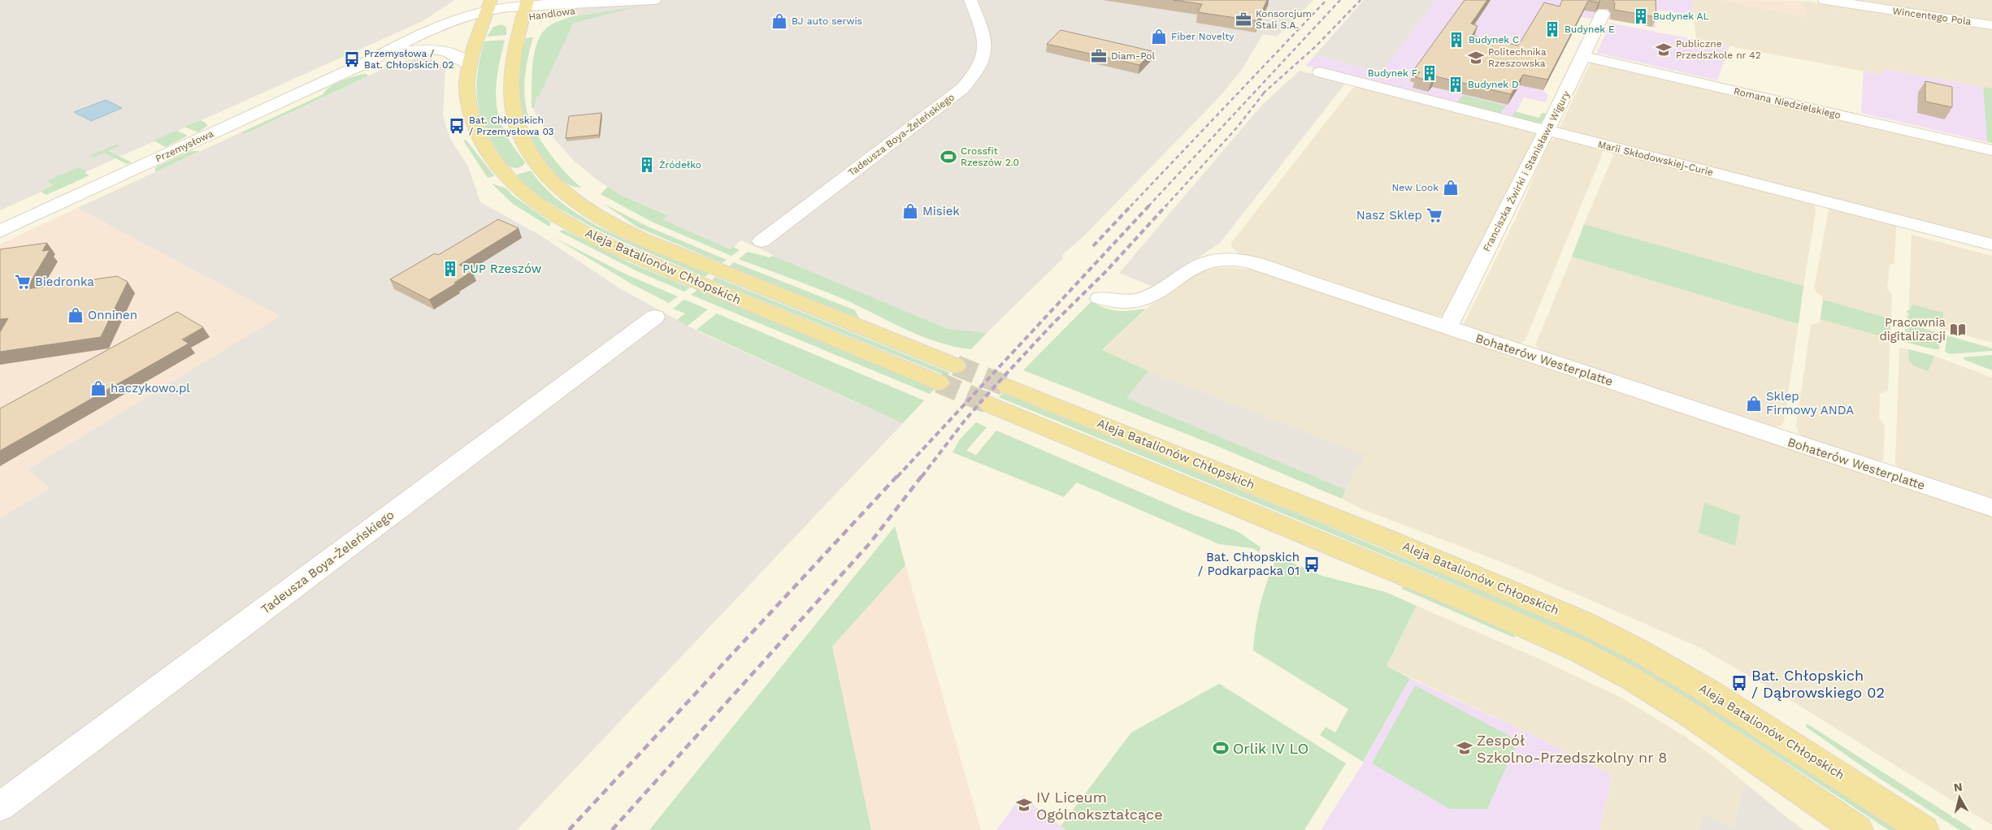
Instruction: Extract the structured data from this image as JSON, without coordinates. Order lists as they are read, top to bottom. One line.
{"streets":{"main road":["Aleja Batalionów Chłopskich"],"street":["Handlowa","Wincentego Pola","Romana Niedzielskiego","Tadeusza Boya-Żeleńskiego","Przemysłowa","Marii Skłodowskiej-Curie","Franciszka Żwirki i Stanisława Wigury","Bohaterów Westerplatte"]},"crossings":[["Handlowa","Przemysłowa"],["Handlowa","Aleja Batalionów Chłopskich"],["Romana Niedzielskiego","Franciszka Żwirki i Stanisława Wigury"],["Przemysłowa","Aleja Batalionów Chłopskich"],["Marii Skłodowskiej-Curie","Franciszka Żwirki i Stanisława Wigury"],["Franciszka Żwirki i Stanisława Wigury","Bohaterów Westerplatte"]],"places":{"building":["Budynek AL","Budynek E","Budynek C","Budynek F","Budynek D","Źródełko","PUP Rzeszów"],"office":["Konsorcjum Stali S.A.","Diam-Pol"],"shop":["BJ auto serwis","Fiber Novelty","New Look","Misiek","Onninen","haczykowo.pl","Sklep Firmowy ANDA"],"school or university":["Publiczne Przedszkole nr 42","Politechnika Rzeszowska","Zespół Szkolno-Przedszkolny nr 8","IV Liceum Ogólnokształcące"],"bus stop":["Przemysłowa / Bat. Chłopskich 02","Bat. Chłopskich / Przemysłowa 03","Bat. Chłopskich / Podkarpacka 01","Bat. Chłopskich / Dąbrowskiego 02"],"sports":["Crossfit Rzeszów 2.0","Orlik IV LO"],"supermarket":["Nasz Sklep","Biedronka"],"library":["Pracownia digitalizacji"]},"north":"top"}
